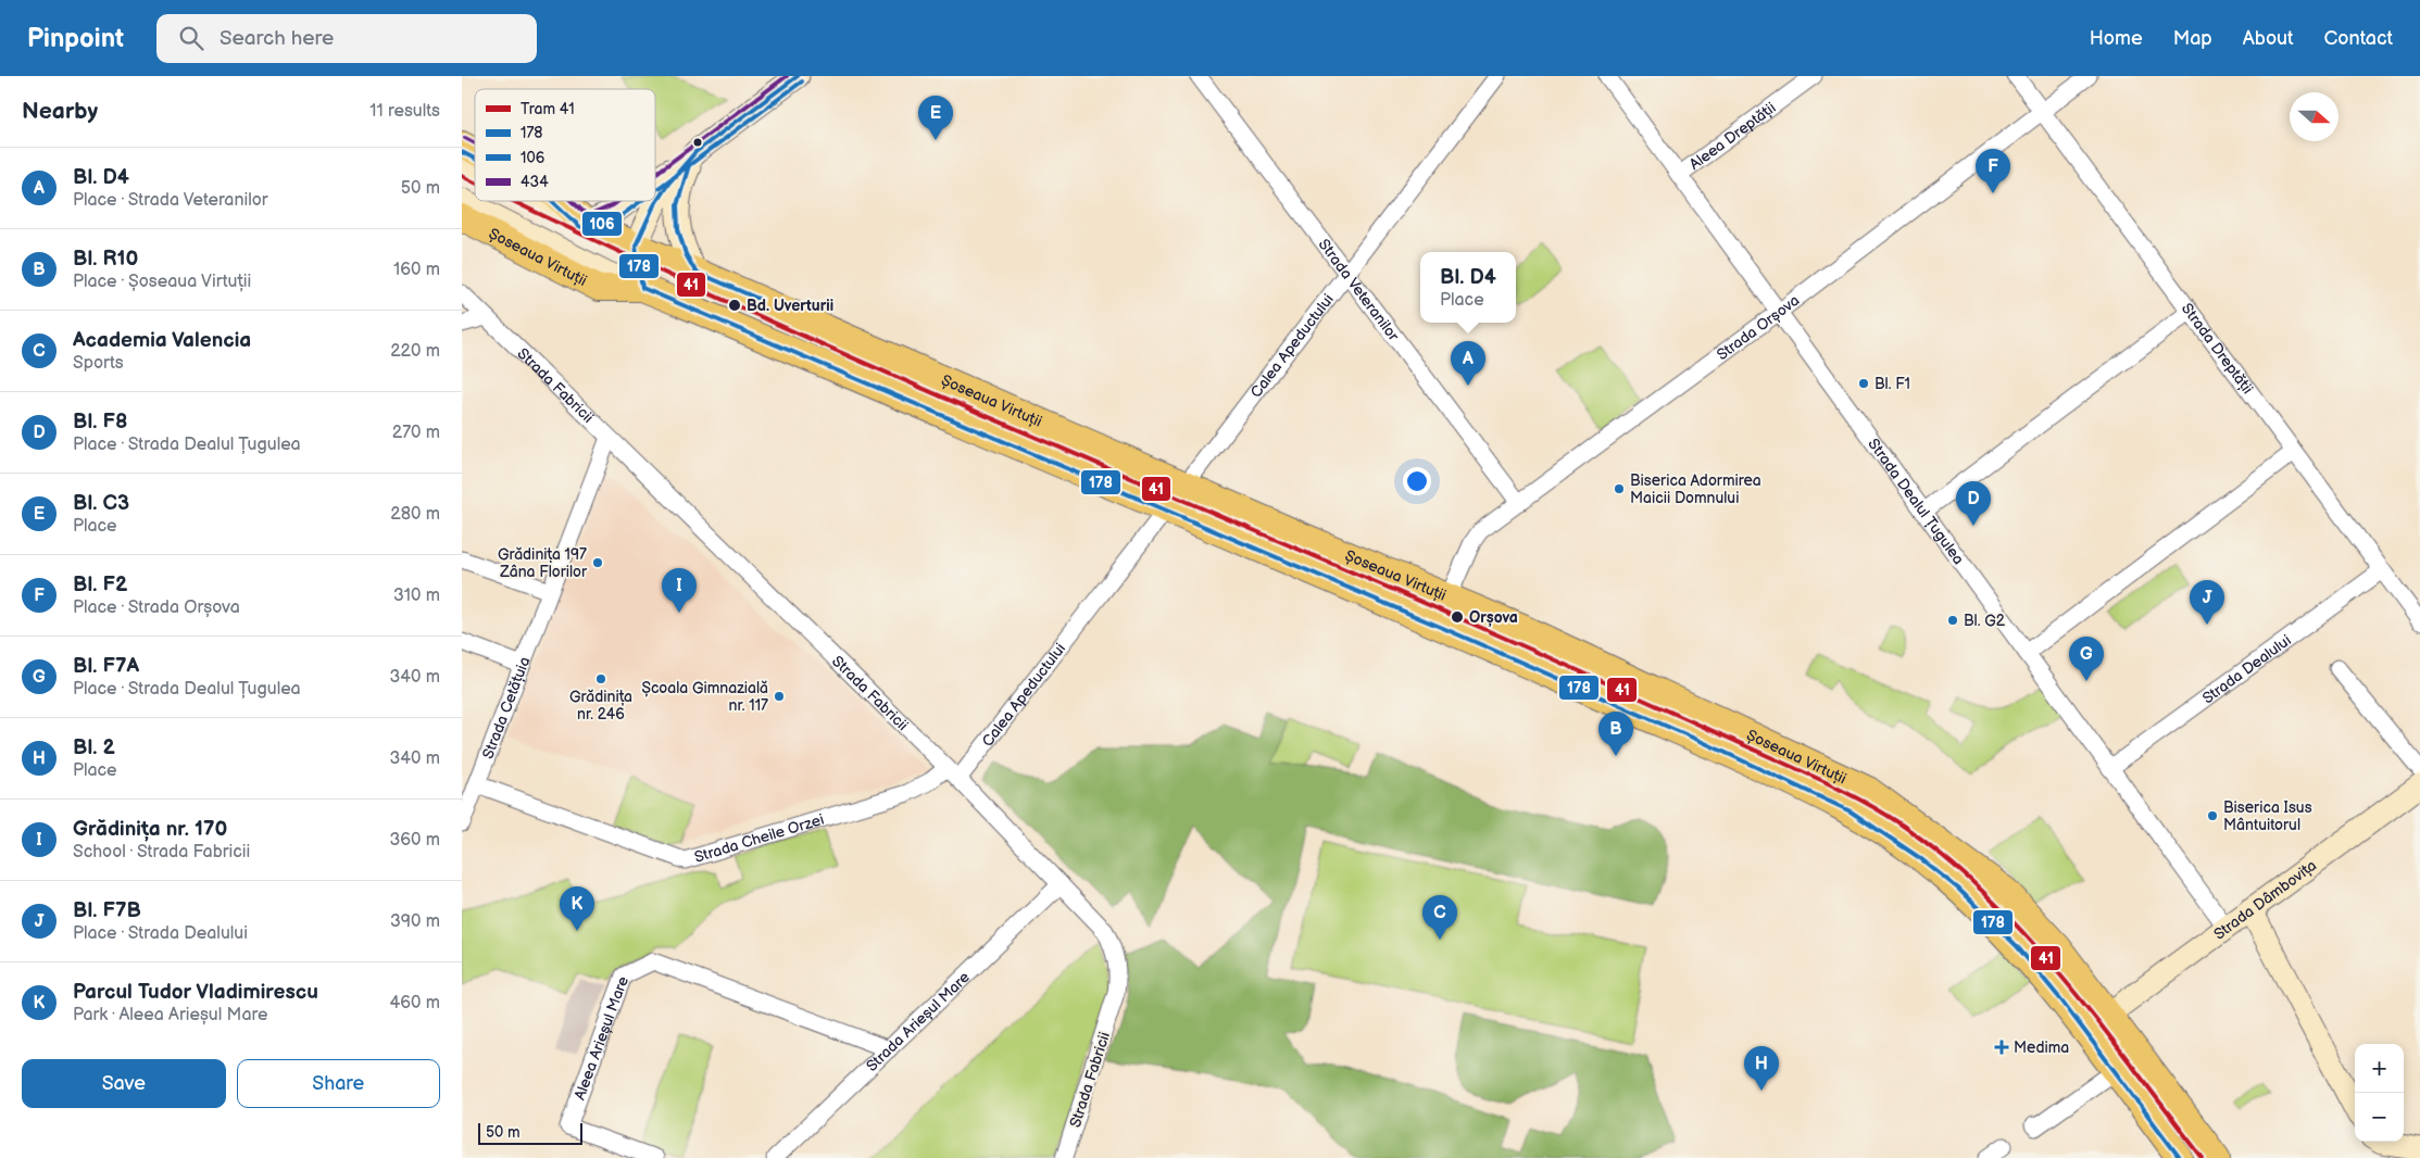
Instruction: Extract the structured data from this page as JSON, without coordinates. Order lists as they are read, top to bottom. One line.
{"streets":{"main road":["Șoseaua Virtuții","Strada Dâmbovița"],"street":["Aleea Dreptății","Strada Veteranilor","Strada Orșova","Calea Apeductului","Strada Dreptății","Strada Fabricii","Strada Dealul Țugulea","Strada Dealului","Strada Cetățuia","Strada Cheile Orzei","Strada Arieșul Mare","Aleea Arieșul Mare"]},"crossings":[["Aleea Dreptății","Strada Dealul Țugulea"],["Șoseaua Virtuții","Strada Orșova"],["Șoseaua Virtuții","Calea Apeductului"],["Șoseaua Virtuții","Strada Dâmbovița"],["Strada Veteranilor","Strada Orșova"],["Strada Veteranilor","Calea Apeductului"],["Strada Orșova","Strada Dreptății"],["Strada Orșova","Strada Dealul Țugulea"],["Calea Apeductului","Strada Fabricii"],["Calea Apeductului","Strada Cheile Orzei"],["Strada Dreptății","Strada Dealului"],["Strada Fabricii","Strada Cetățuia"],["Strada Fabricii","Strada Cheile Orzei"],["Strada Fabricii","Strada Arieșul Mare"],["Strada Dealul Țugulea","Strada Dealului"],["Strada Dealul Țugulea","Strada Dâmbovița"],["Strada Cetățuia","Strada Cheile Orzei"],["Strada Arieșul Mare","Aleea Arieșul Mare"]],"places":{"other":["Bd. Uverturii","Bl. F1","Biserica Adormirea Maicii Domnului","Grădinița 197 Zâna Florilor","Orșova","Bl. G2","Grădinița nr. 246","Școala Gimnazială nr. 117","Biserica Isus Mântuitorul"],"health":["Medima"]},"lines":["transit line 178","transit line 434","transit line 106","tram line 41"],"legend":["Tram 41","178","106","434"],"scale_bar":"50 m","north":"right","page":{"header":"Pinpoint","search":"Search here","nav":["Home","Map","About","Contact"],"heading":["Nearby","11 results"],"pins":["E","F","A","D","I","J","G","B","K","C","H"],"list":[{"mark":"A","name":"Bl. D4","note":"Place · Strada Veteranilor","value":"50 m"},{"mark":"B","name":"Bl. R10","note":"Place · Șoseaua Virtuții","value":"160 m"},{"mark":"C","name":"Academia Valencia","note":"Sports","value":"220 m"},{"mark":"D","name":"Bl. F8","note":"Place · Strada Dealul Țugulea","value":"270 m"},{"mark":"E","name":"Bl. C3","note":"Place","value":"280 m"},{"mark":"F","name":"Bl. F2","note":"Place · Strada Orșova","value":"310 m"},{"mark":"G","name":"Bl. F7A","note":"Place · Strada Dealul Țugulea","value":"340 m"},{"mark":"H","name":"Bl. 2","note":"Place","value":"340 m"},{"mark":"I","name":"Grădinița nr. 170","note":"School · Strada Fabricii","value":"360 m"},{"mark":"J","name":"Bl. F7B","note":"Place · Strada Dealului","value":"390 m"},{"mark":"K","name":"Parcul Tudor Vladimirescu","note":"Park · Aleea Arieșul Mare","value":"460 m"}],"popup":["Bl. D4","Place"],"buttons":["Save","Share"],"map_buttons":["+","−"],"scale":"50 m"}}
